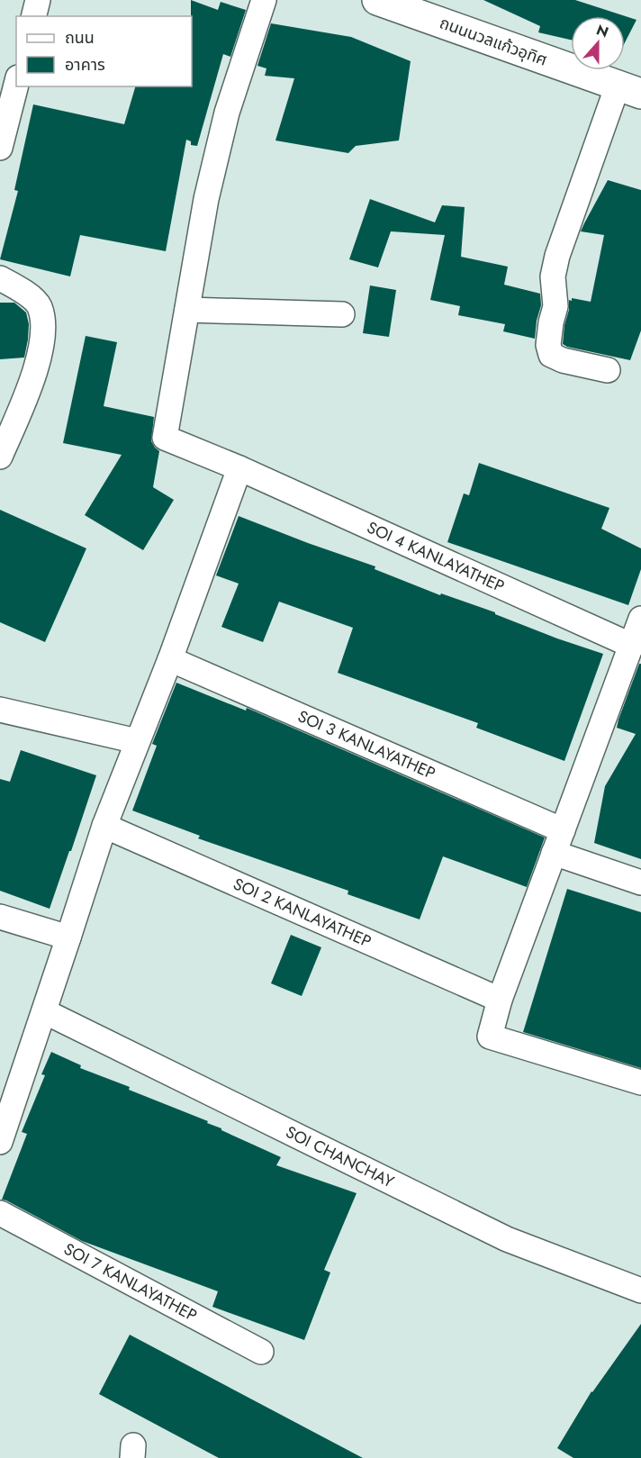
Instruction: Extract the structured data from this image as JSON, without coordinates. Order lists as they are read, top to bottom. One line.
{"streets":{"street":["ถนนนวลแก้วอุทิศ","SOI 4 KANLAYATHEP","SOI 3 KANLAYATHEP","SOI 2 KANLAYATHEP","SOI CHANCHAY","SOI 7 KANLAYATHEP"]},"legend":["ถนน","อาคาร"],"north":"top"}
